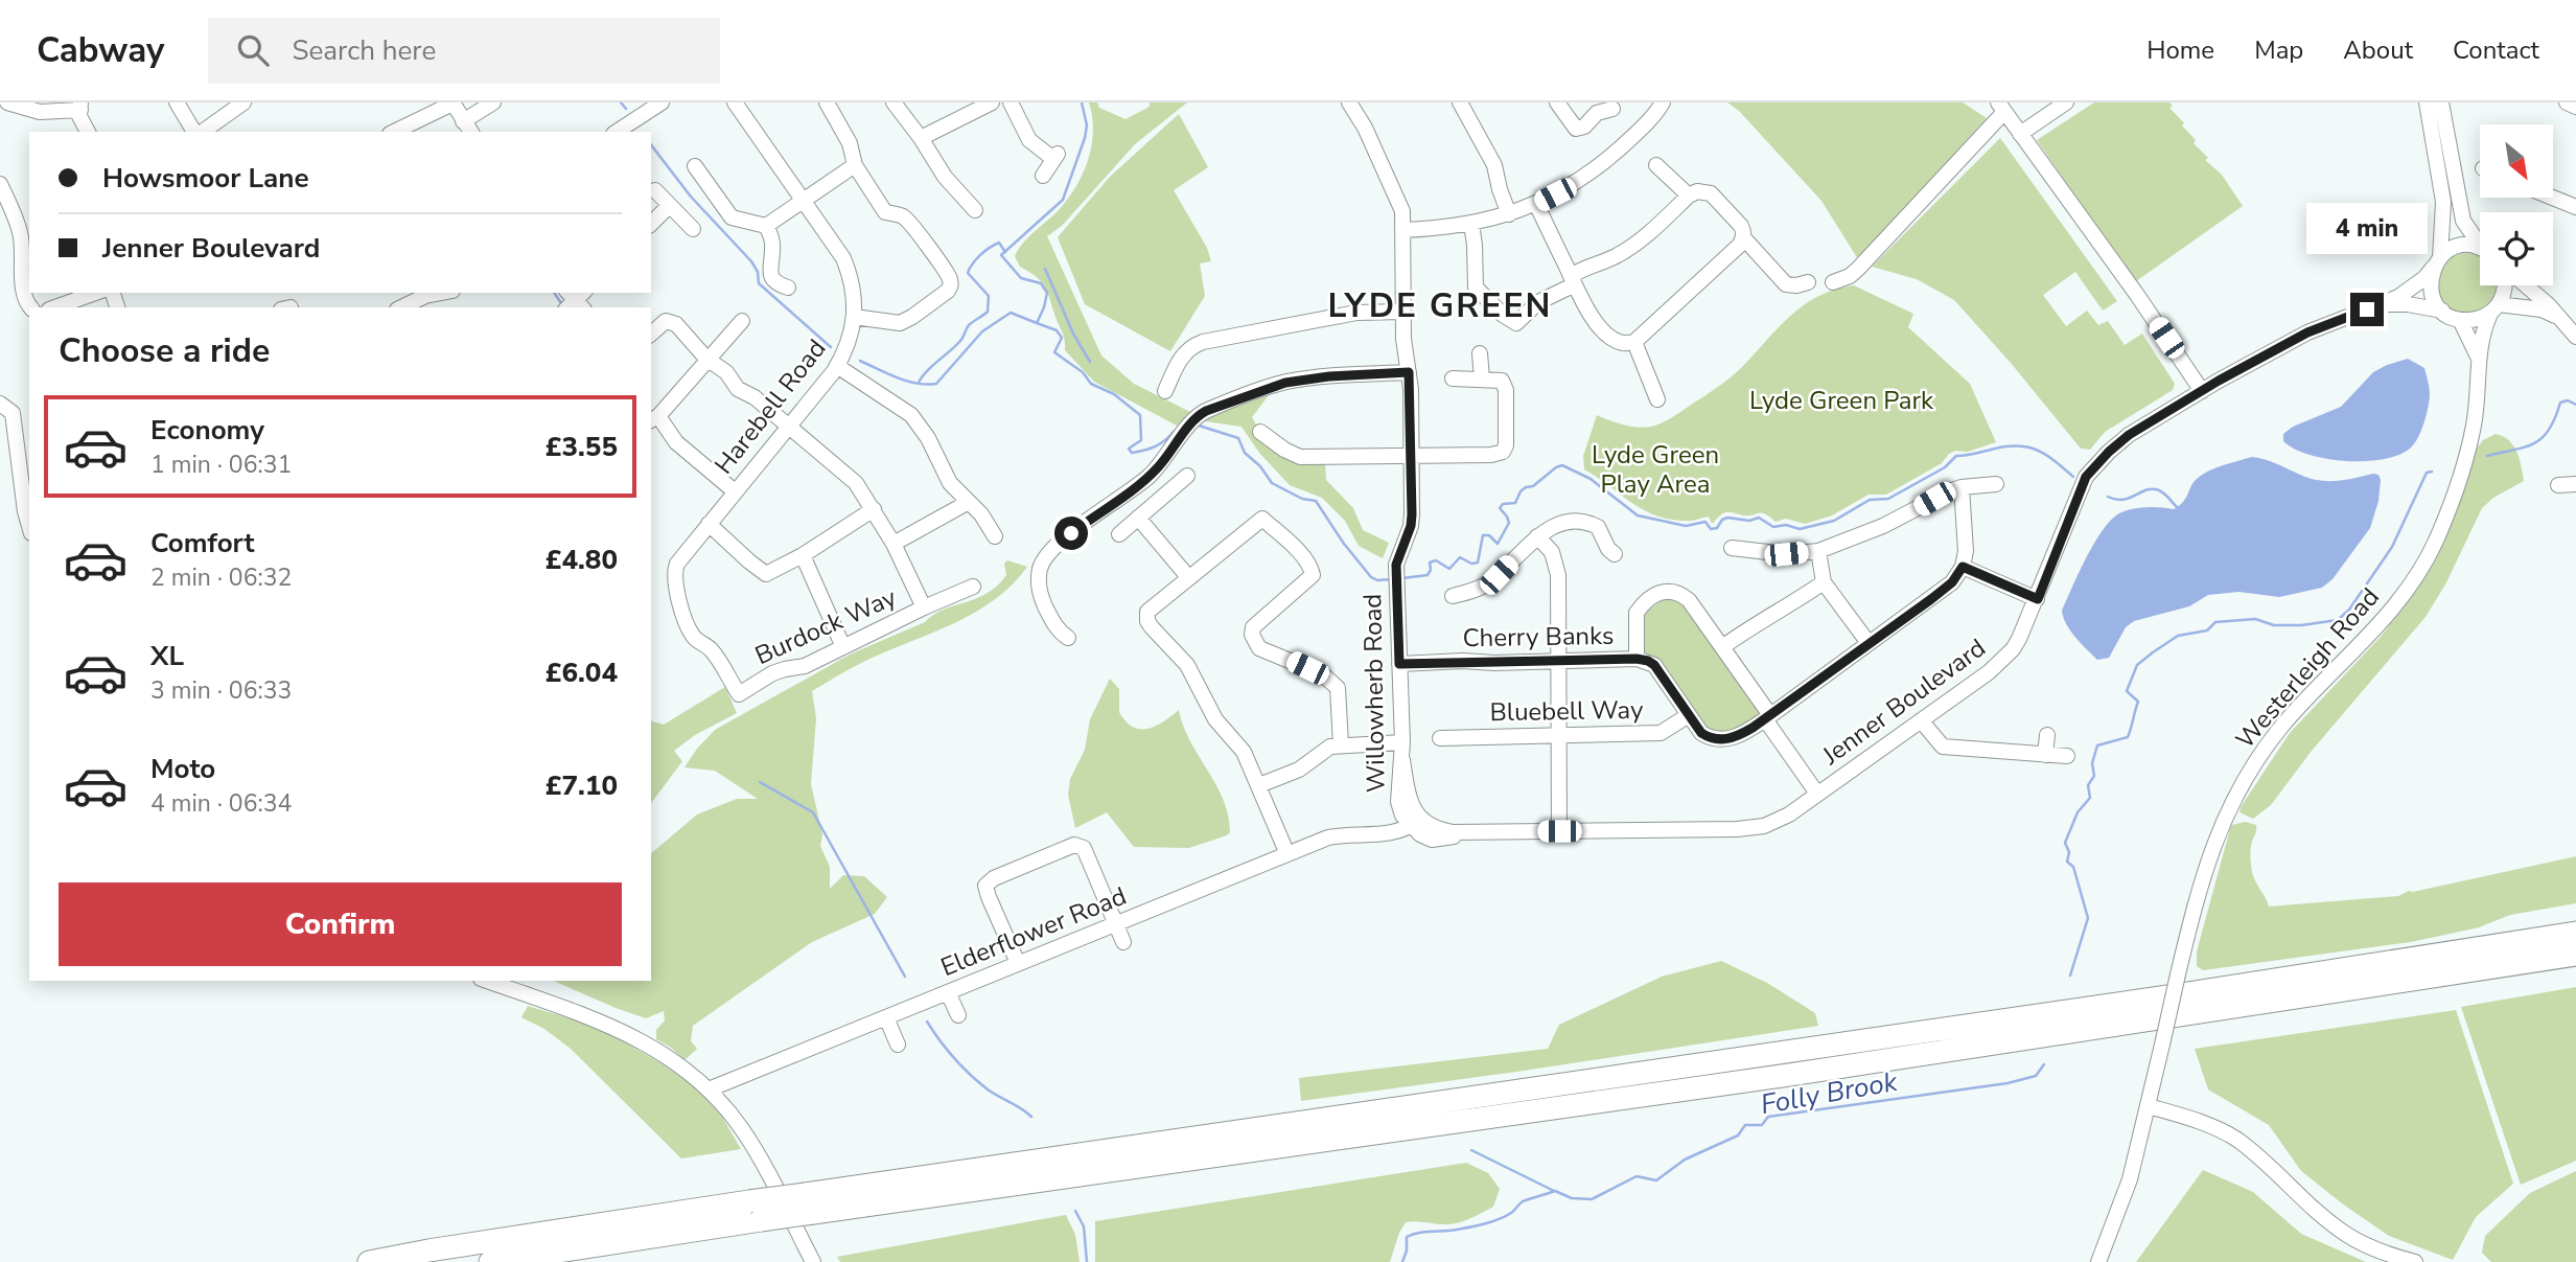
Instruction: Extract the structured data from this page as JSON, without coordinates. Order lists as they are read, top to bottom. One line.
{"streets":{"street":["Harebell Road","Burdock Way","Cherry Banks","Westerleigh Road","Willowherb Road","Jenner Boulevard","Bluebell Way","Elderflower Road"]},"crossings":[["Harebell Road","Burdock Way"],["Cherry Banks","Willowherb Road"],["Cherry Banks","Bluebell Way"],["Westerleigh Road","Jenner Boulevard"],["Willowherb Road","Jenner Boulevard"],["Willowherb Road","Elderflower Road"],["Jenner Boulevard","Elderflower Road"]],"districts":["LYDE GREEN"],"water":["Folly Brook"],"parks":["Lyde Green Park","Lyde Green Play Area"],"north":"bottom right","page":{"header":"Cabway","search":"Search here","nav":["Home","Map","About","Contact"],"banner":["Howsmoor Lane","Jenner Boulevard"],"bubble":"4 min","heading":"Choose a ride","list":[{"name":"Economy","note":"1 min · 06:31","value":"£3.55"},{"name":"Comfort","note":"2 min · 06:32","value":"£4.80"},{"name":"XL","note":"3 min · 06:33","value":"£6.04"},{"name":"Moto","note":"4 min · 06:34","value":"£7.10"}],"buttons":"Confirm"}}
